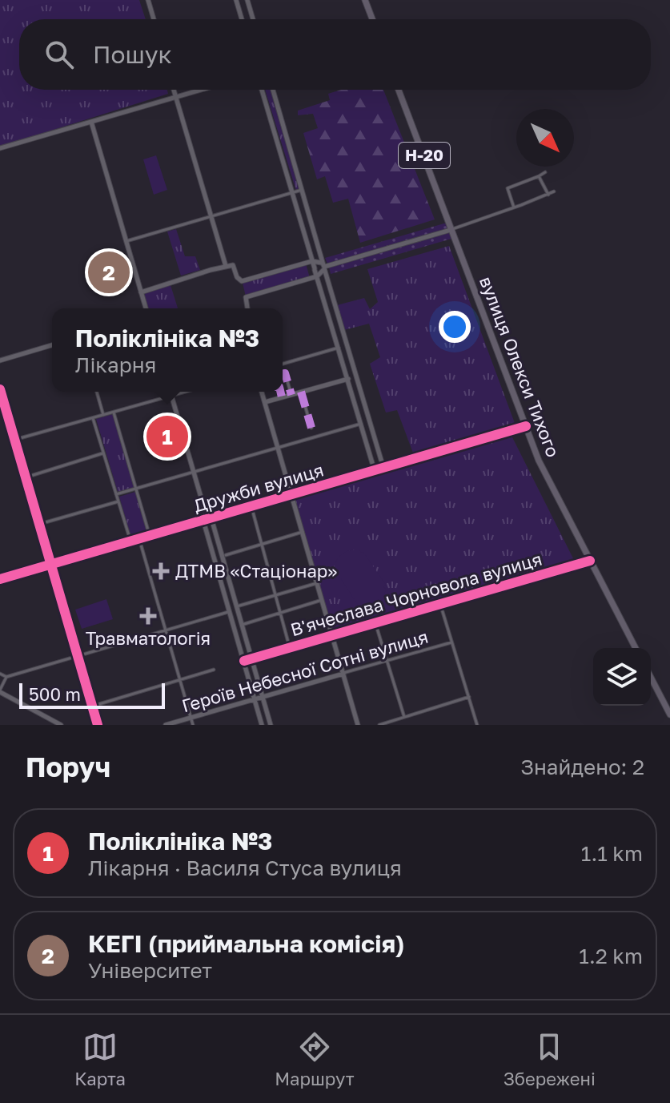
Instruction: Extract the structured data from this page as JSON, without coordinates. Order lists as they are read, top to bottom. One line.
{"streets":{"main road":["Н-20","вулиця Олекси Тихого"],"street":["Дружби вулиця","В'ячеслава Чорновола вулиця","Героїв Небесної Сотні вулиця"]},"crossings":[["вулиця Олекси Тихого","Дружби вулиця"],["вулиця Олекси Тихого","В'ячеслава Чорновола вулиця"]],"places":{"health":["ДТМВ «Стаціонар»","Травматологія"]},"scale_bar":"500 m","north":"bottom right","page":{"search":"Пошук","pins":["2","1"],"popup":["Поліклініка №3","Лікарня"],"scale":"500 m","heading":["Поруч","Знайдено: 2"],"list":[{"mark":"1","name":"Поліклініка №3","note":"Лікарня · Василя Стуса вулиця","value":"1.1 km"},{"mark":"2","name":"КЕГІ (приймальна комісія)","note":"Університет","value":"1.2 km"}],"nav":["Карта","Маршрут","Збережені"]}}
